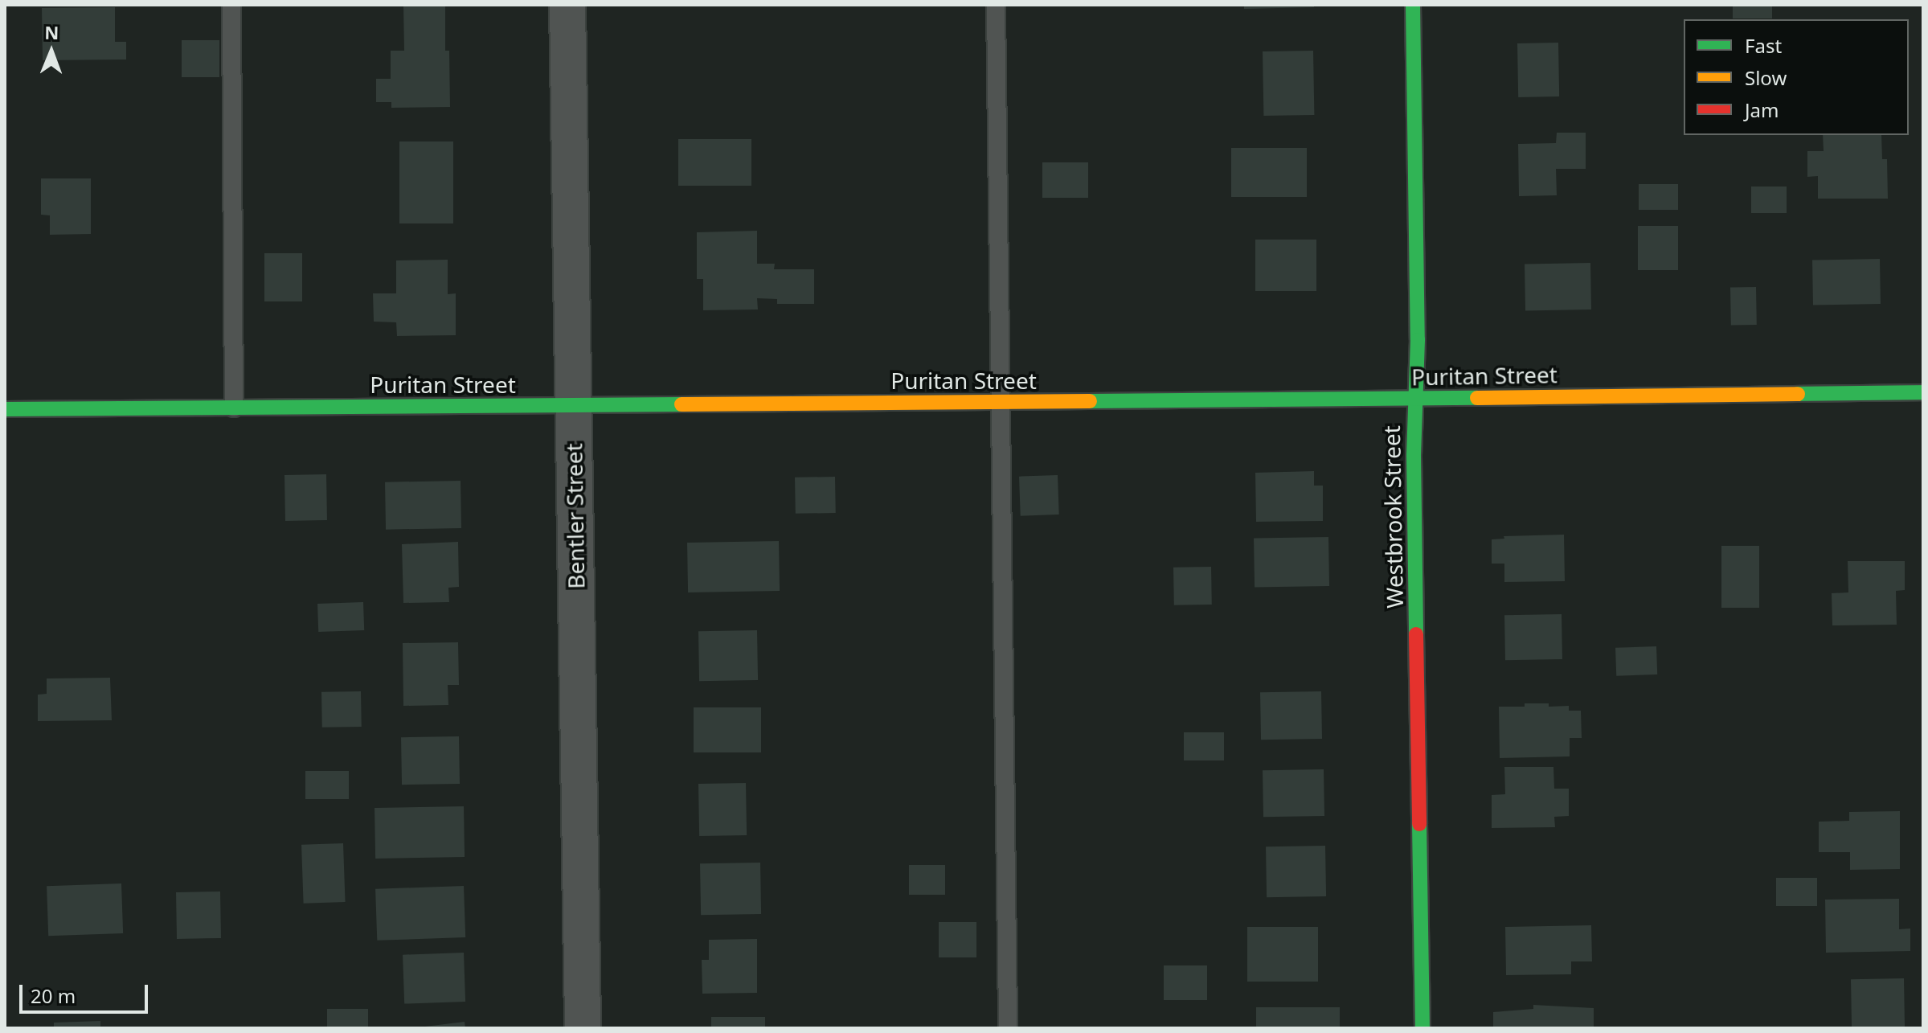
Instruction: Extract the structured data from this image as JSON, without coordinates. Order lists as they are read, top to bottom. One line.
{"streets":{"street":["Puritan Street","Bentler Street","Westbrook Street"]},"crossings":[["Puritan Street","Bentler Street"],["Puritan Street","Westbrook Street"]],"legend":["Fast","Slow","Jam"],"scale_bar":"20 m","north":"top"}
